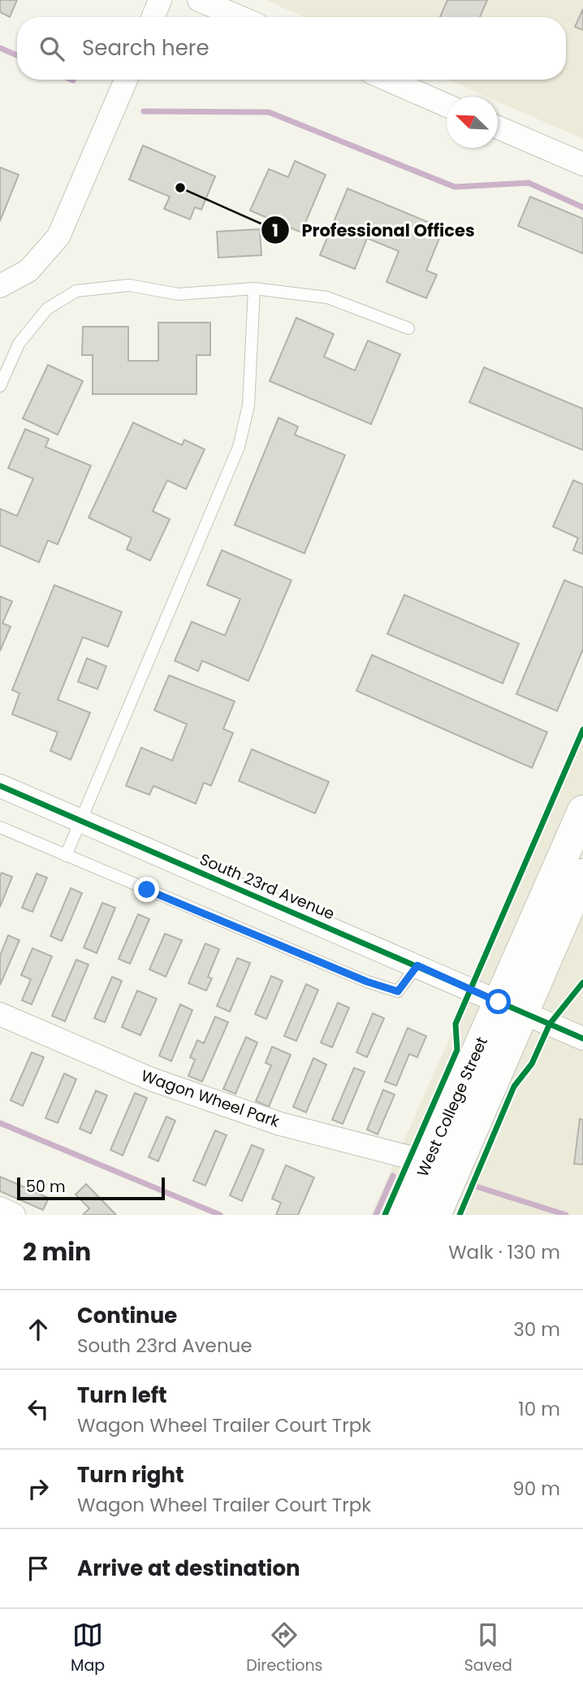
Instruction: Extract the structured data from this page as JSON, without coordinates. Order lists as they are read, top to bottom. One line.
{"streets":{"main road":["West College Street"],"street":["South 23rd Avenue","Wagon Wheel Park"]},"crossings":[["South 23rd Avenue","West College Street"],["Wagon Wheel Park","West College Street"]],"places":["Professional Offices"],"scale_bar":"50 m","north":"top left","page":{"search":"Search here","scale":"50 m","heading":["2 min","Walk · 130 m"],"list":[["Continue","South 23rd Avenue","30 m"],["Turn left","Wagon Wheel Trailer Court Trpk","10 m"],["Turn right","Wagon Wheel Trailer Court Trpk","90 m"],"Arrive at destination"],"nav":["Map","Directions","Saved"]}}
